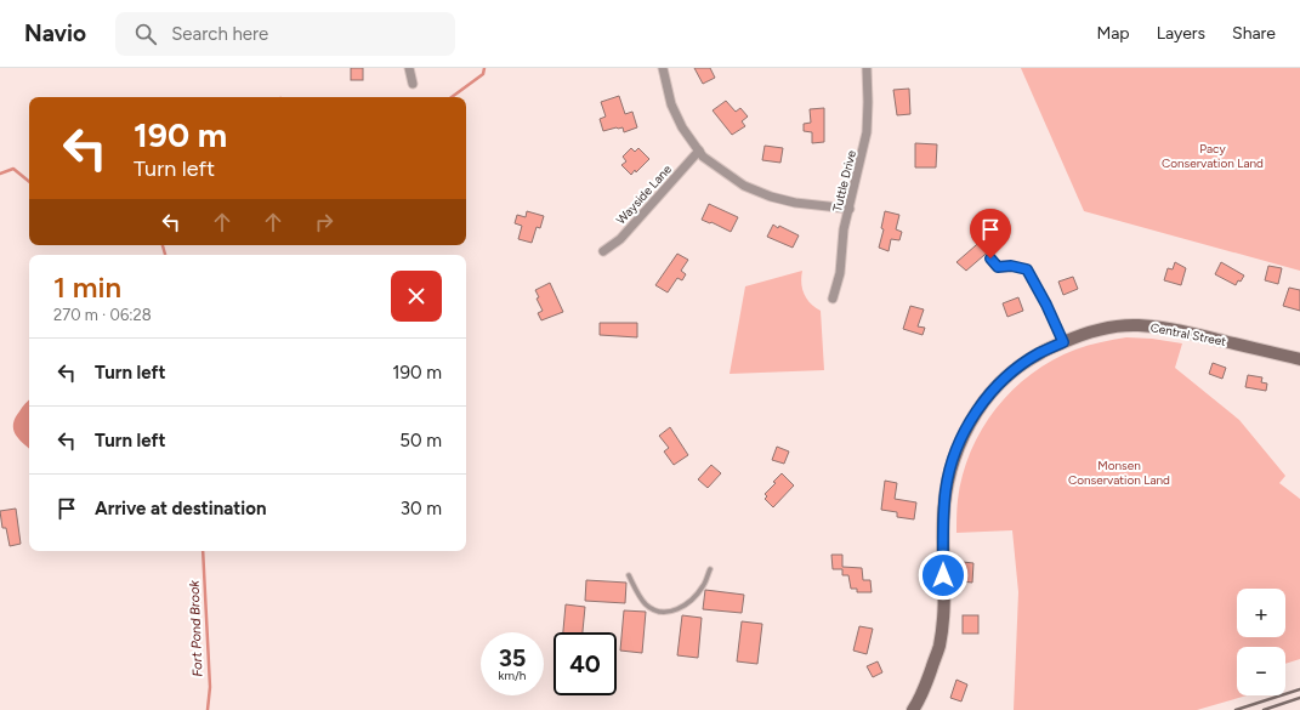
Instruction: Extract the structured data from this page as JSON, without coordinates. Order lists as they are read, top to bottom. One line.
{"streets":{"street":["Tuttle Drive","Wayside Lane","Central Street"]},"water":["Fort Pond Brook"],"parks":["Pacy Conservation Land","Monsen Conservation Land"],"page":{"header":"Navio","search":"Search here","nav":["Map","Layers","Share"],"turn":["190 m","Turn left"],"heading":["1 min","270 m · 06:28"],"list":[{"name":"Turn left","value":"190 m"},{"name":"Turn left","value":"50 m"},{"name":"Arrive at destination","value":"30 m"}],"map_buttons":["+","−"],"speed":"35 km/h","limit":"40"}}
